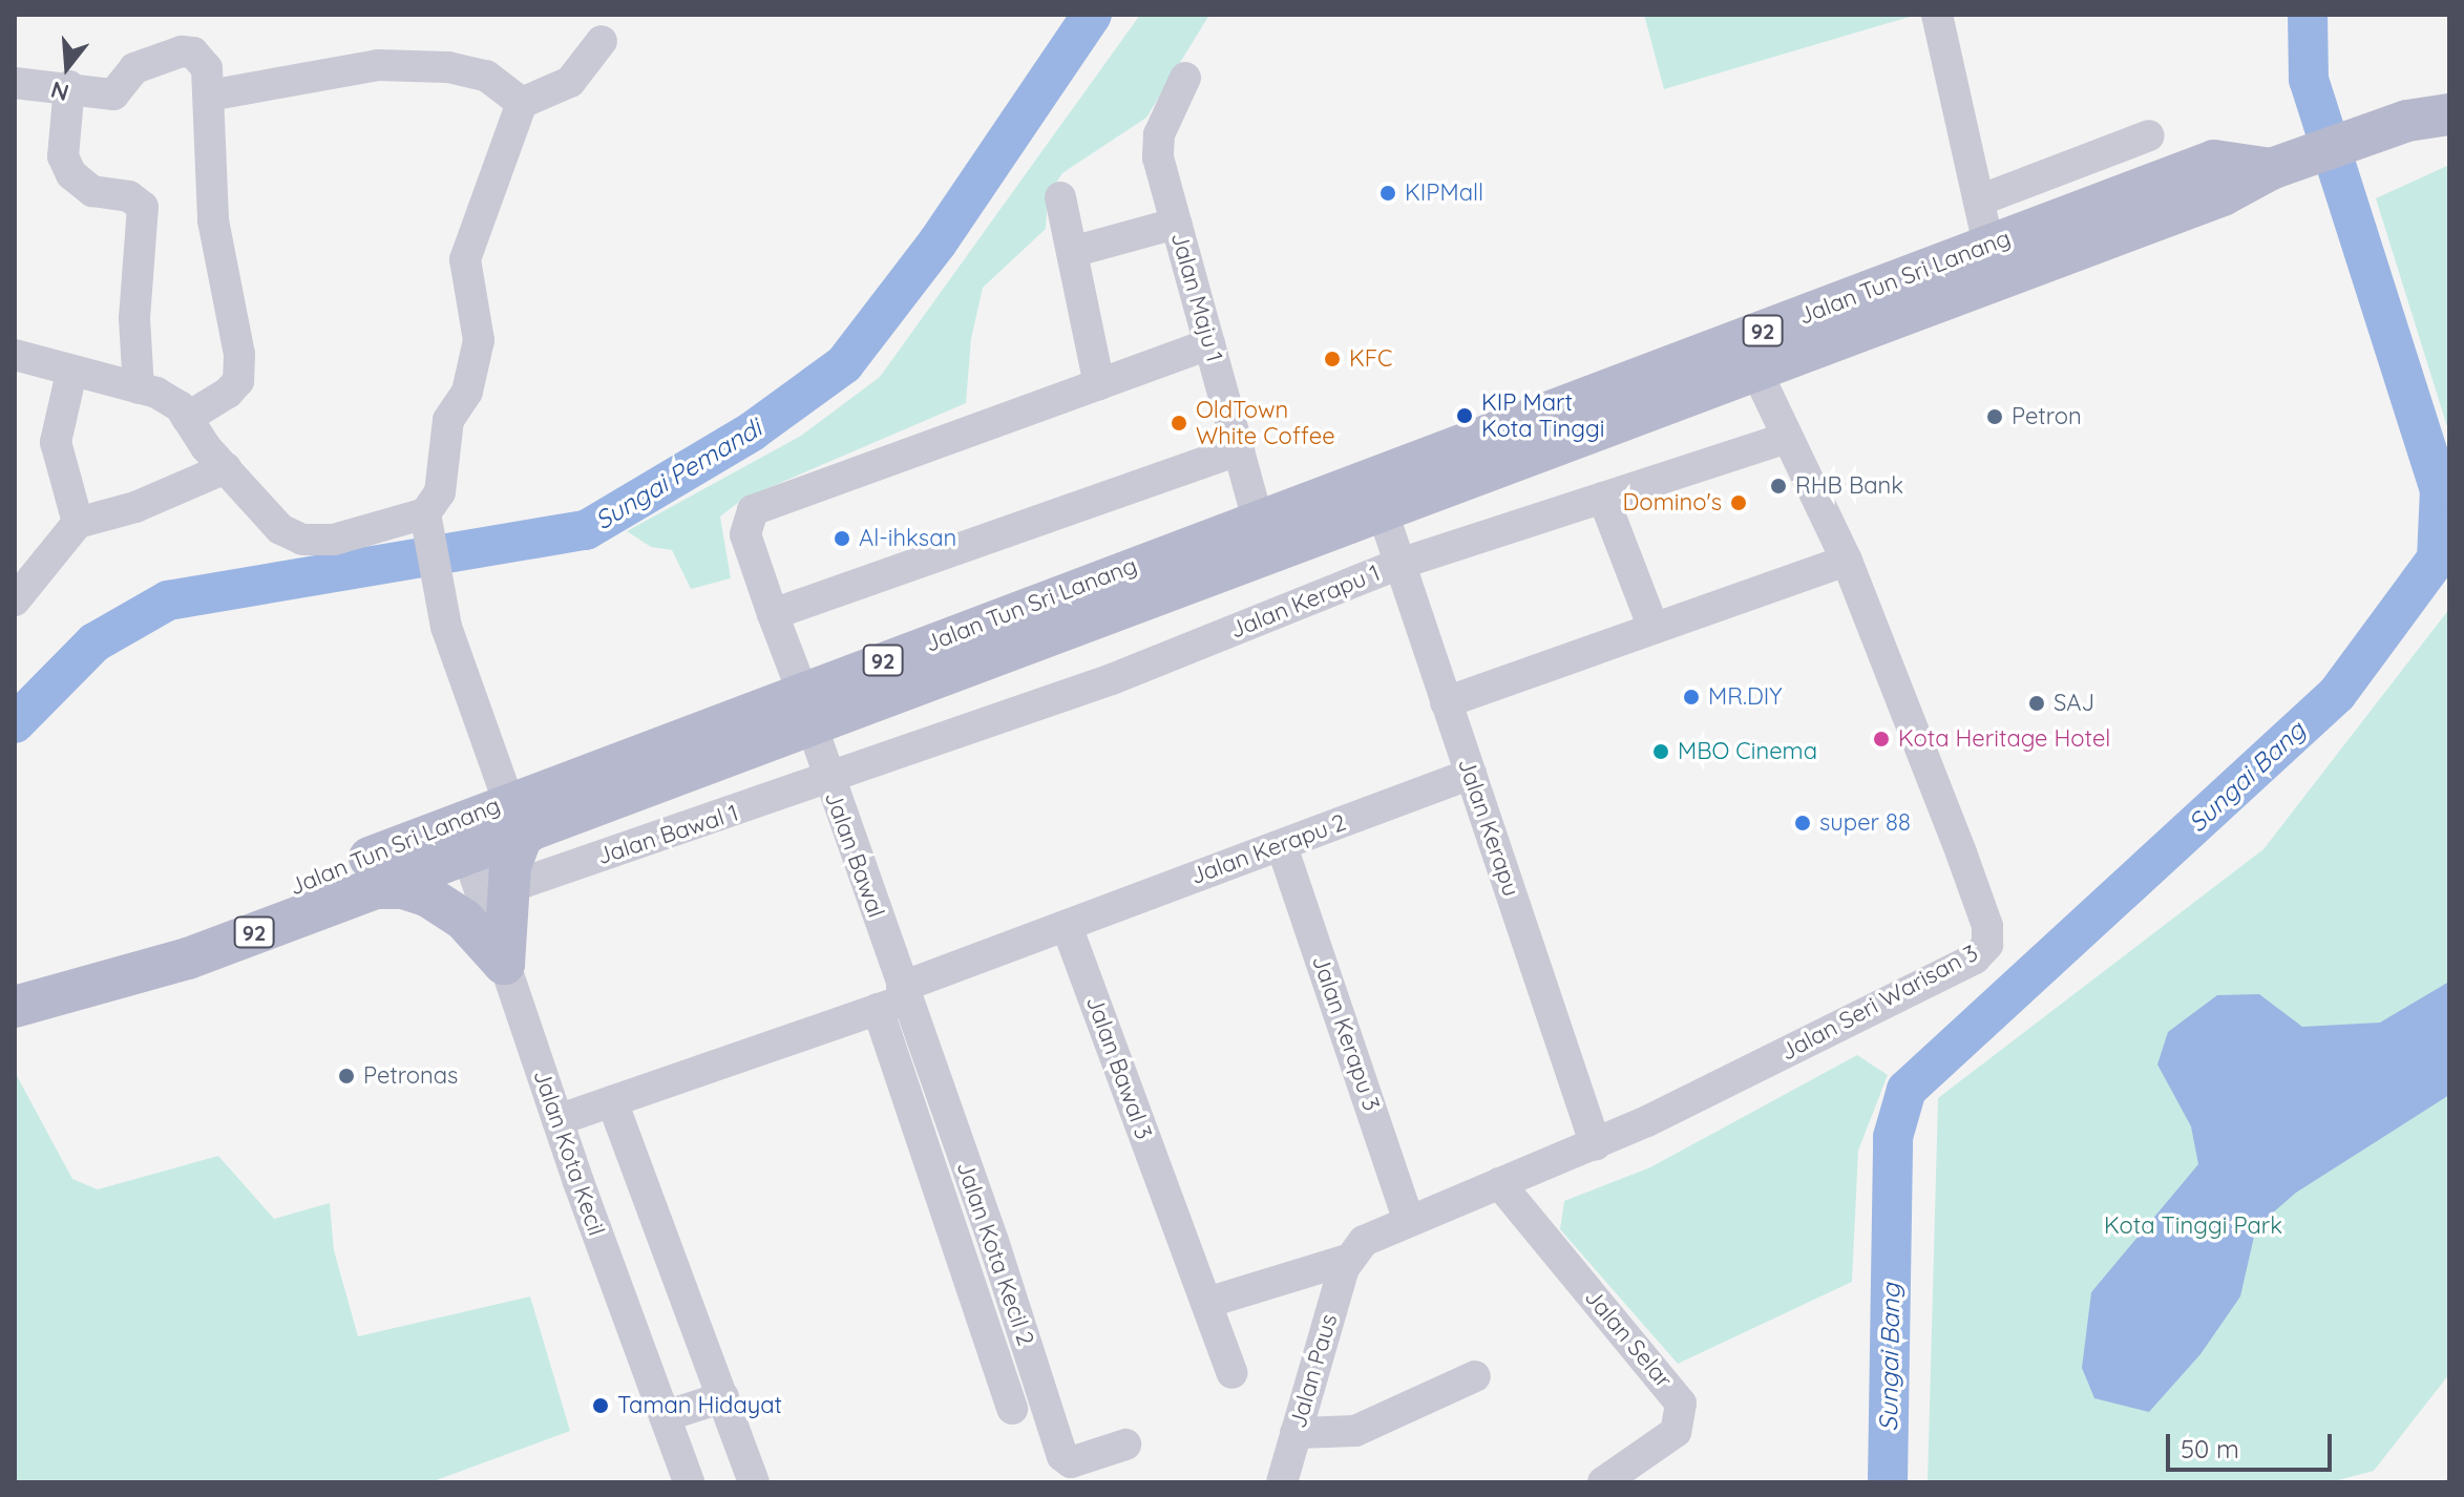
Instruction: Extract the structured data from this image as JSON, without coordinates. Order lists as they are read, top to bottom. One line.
{"streets":{"main road":["Jalan Tun Sri Lanang","92"],"street":["Jalan Maju 1","Jalan Kerapu 1","Jalan Kerapu","Jalan Bawal 1","Jalan Kerapu 2","Jalan Bawal","Jalan Seri Warisan 3","Jalan Kerapu 3","Jalan Bawal 3","Jalan Kota Kecil","Jalan Kota Kecil 2","Jalan Selar","Jalan Paus"]},"crossings":[["Jalan Tun Sri Lanang","Jalan Maju 1"],["Jalan Tun Sri Lanang","Jalan Kerapu"],["Jalan Tun Sri Lanang","Jalan Bawal"],["Jalan Tun Sri Lanang","Jalan Seri Warisan 3"],["Jalan Tun Sri Lanang","Jalan Kota Kecil"],["Jalan Kerapu 1","Jalan Kerapu"],["Jalan Kerapu 1","Jalan Bawal 1"],["Jalan Kerapu 1","Jalan Bawal"],["Jalan Kerapu 1","Jalan Seri Warisan 3"],["Jalan Kerapu","Jalan Kerapu 2"],["Jalan Kerapu","Jalan Seri Warisan 3"],["Jalan Bawal 1","Jalan Bawal"],["Jalan Kerapu 2","Jalan Kerapu 3"],["Jalan Kerapu 2","Jalan Bawal 3"],["Jalan Bawal","Jalan Kota Kecil 2"],["Jalan Seri Warisan 3","Jalan Kerapu 3"],["Jalan Seri Warisan 3","Jalan Selar"],["Jalan Seri Warisan 3","Jalan Paus"]],"water":["Sungai Pemandi","Sungai Bang"],"parks":["Kota Tinggi Park"],"places":["KIPMall","KFC","KIP Mart Kota Tinggi","Petron","OldTown White Coffee","RHB Bank","Domino's","Al-ihksan","MR.DIY","SAJ","Kota Heritage Hotel","MBO Cinema","super 88","Petronas","Taman Hidayat"],"scale_bar":"50 m","north":"bottom"}
